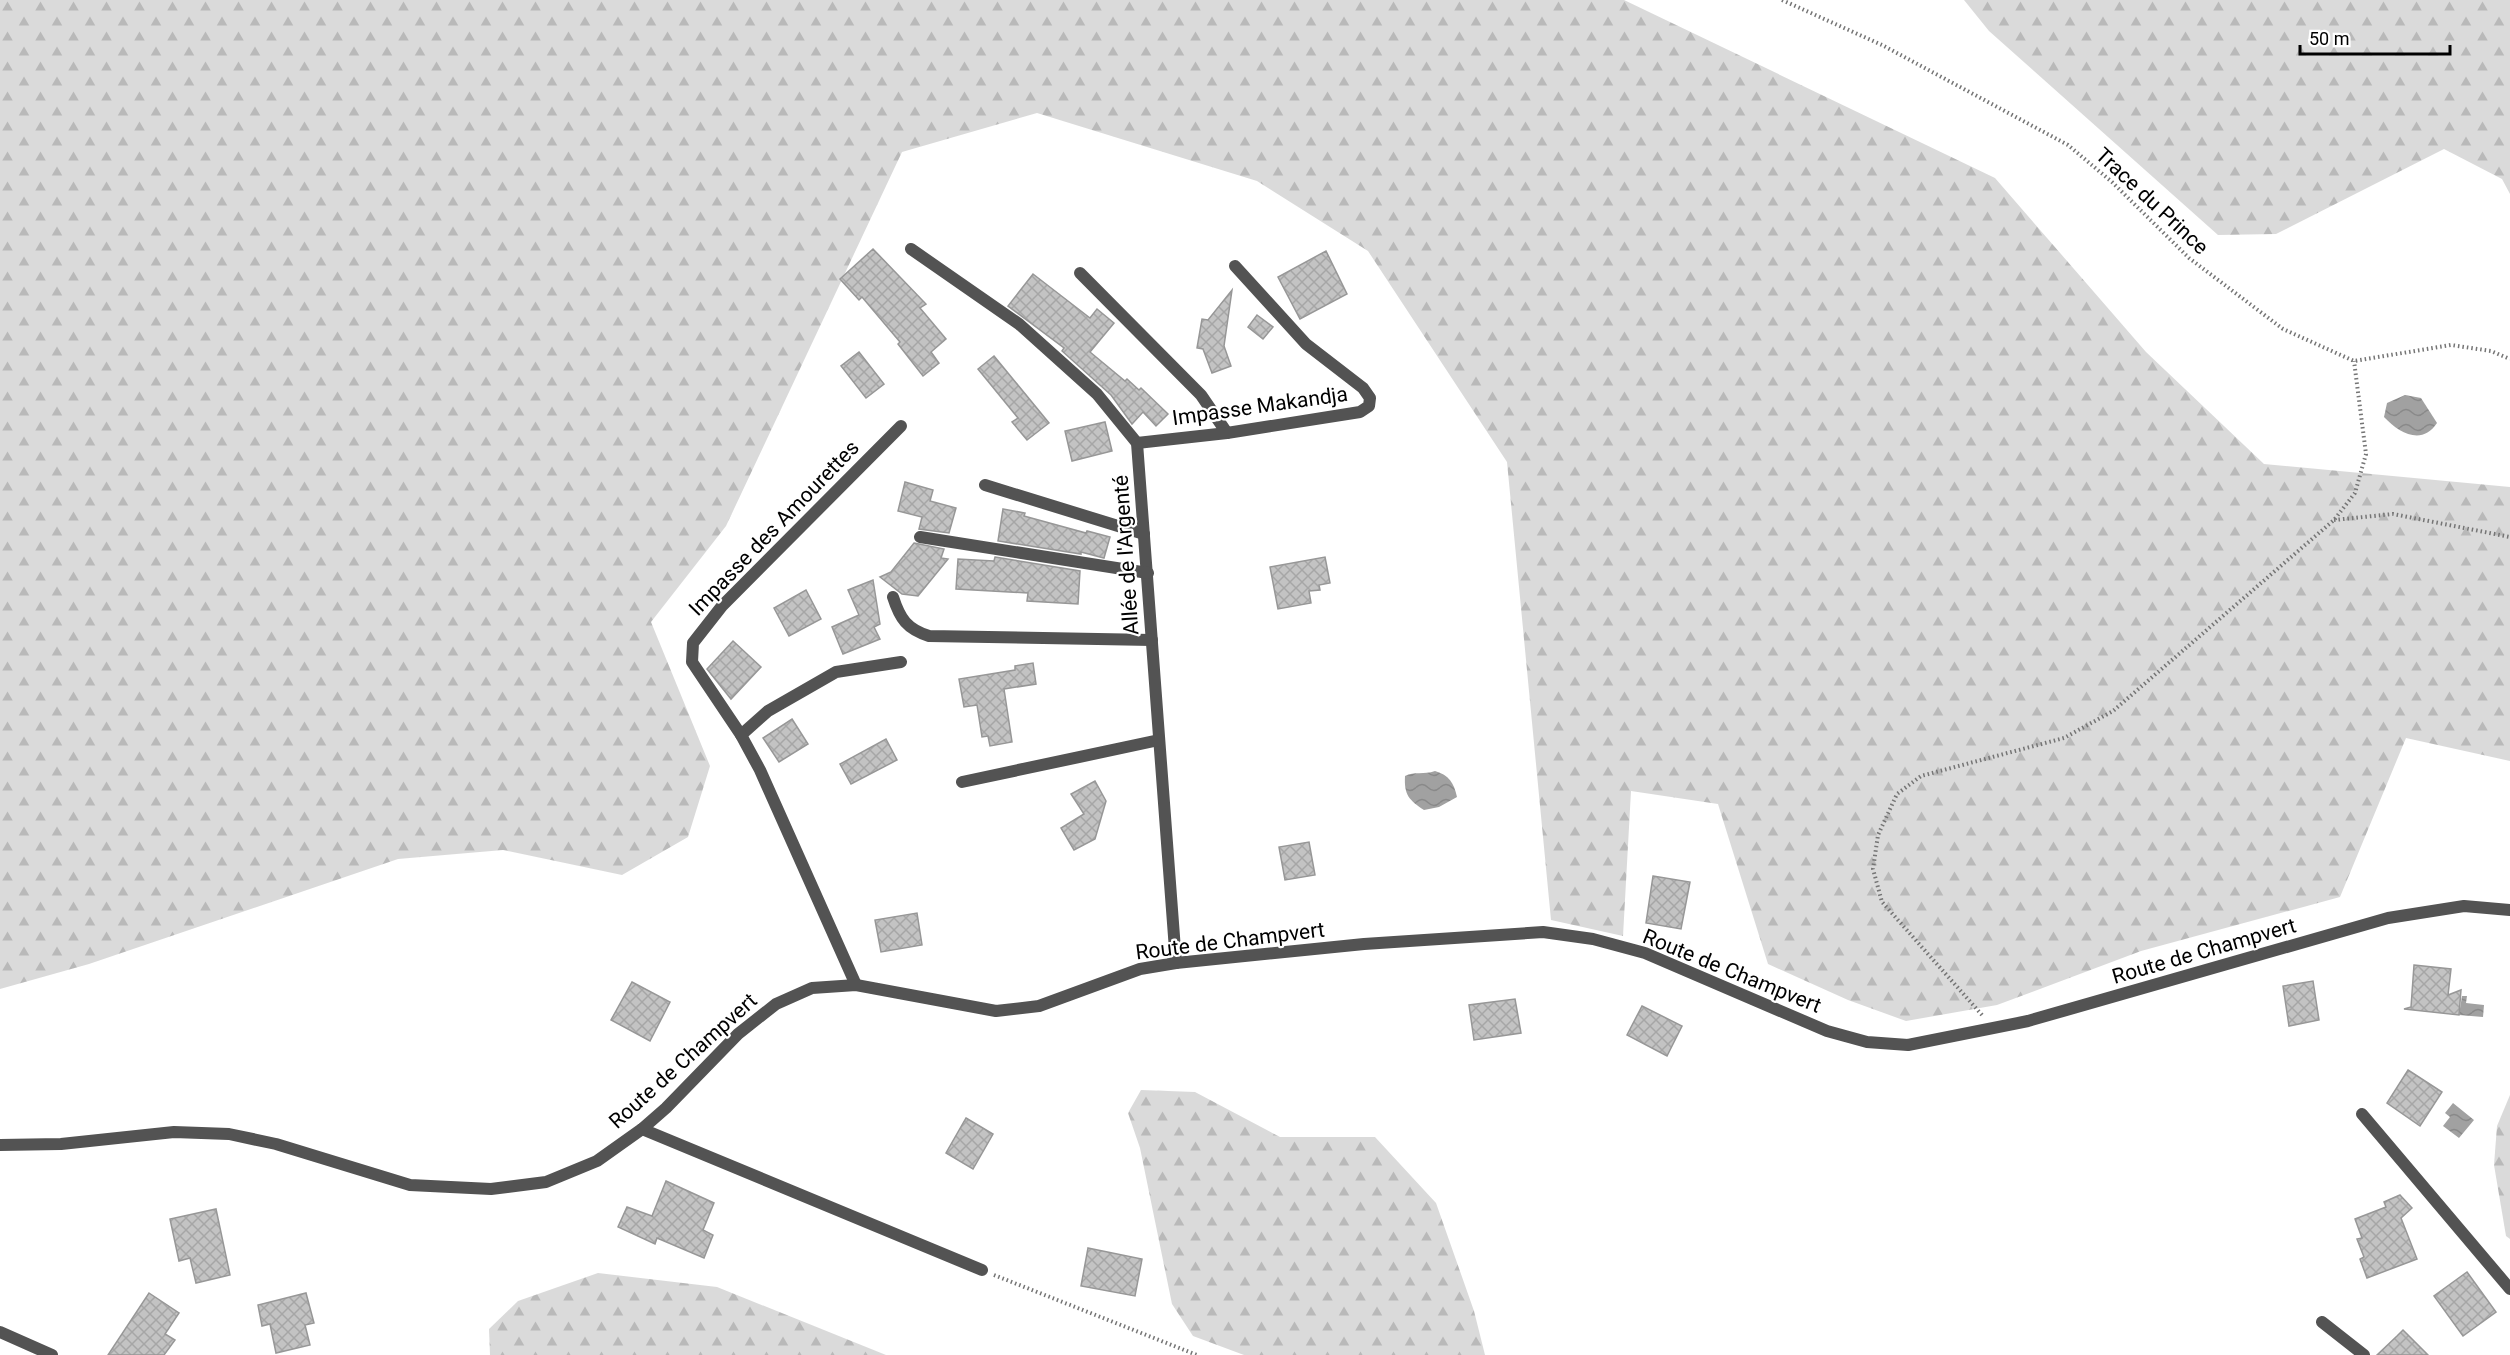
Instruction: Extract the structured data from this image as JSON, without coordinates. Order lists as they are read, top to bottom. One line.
{"streets":{"street":["Impasse Makandja","Impasse des Amourettes","Allée de l'Argenté","Route de Champvert"],"path":["Trace du Prince"]},"crossings":[["Impasse Makandja","Allée de l'Argenté"],["Impasse des Amourettes","Route de Champvert"],["Allée de l'Argenté","Route de Champvert"]],"scale_bar":"50 m"}
